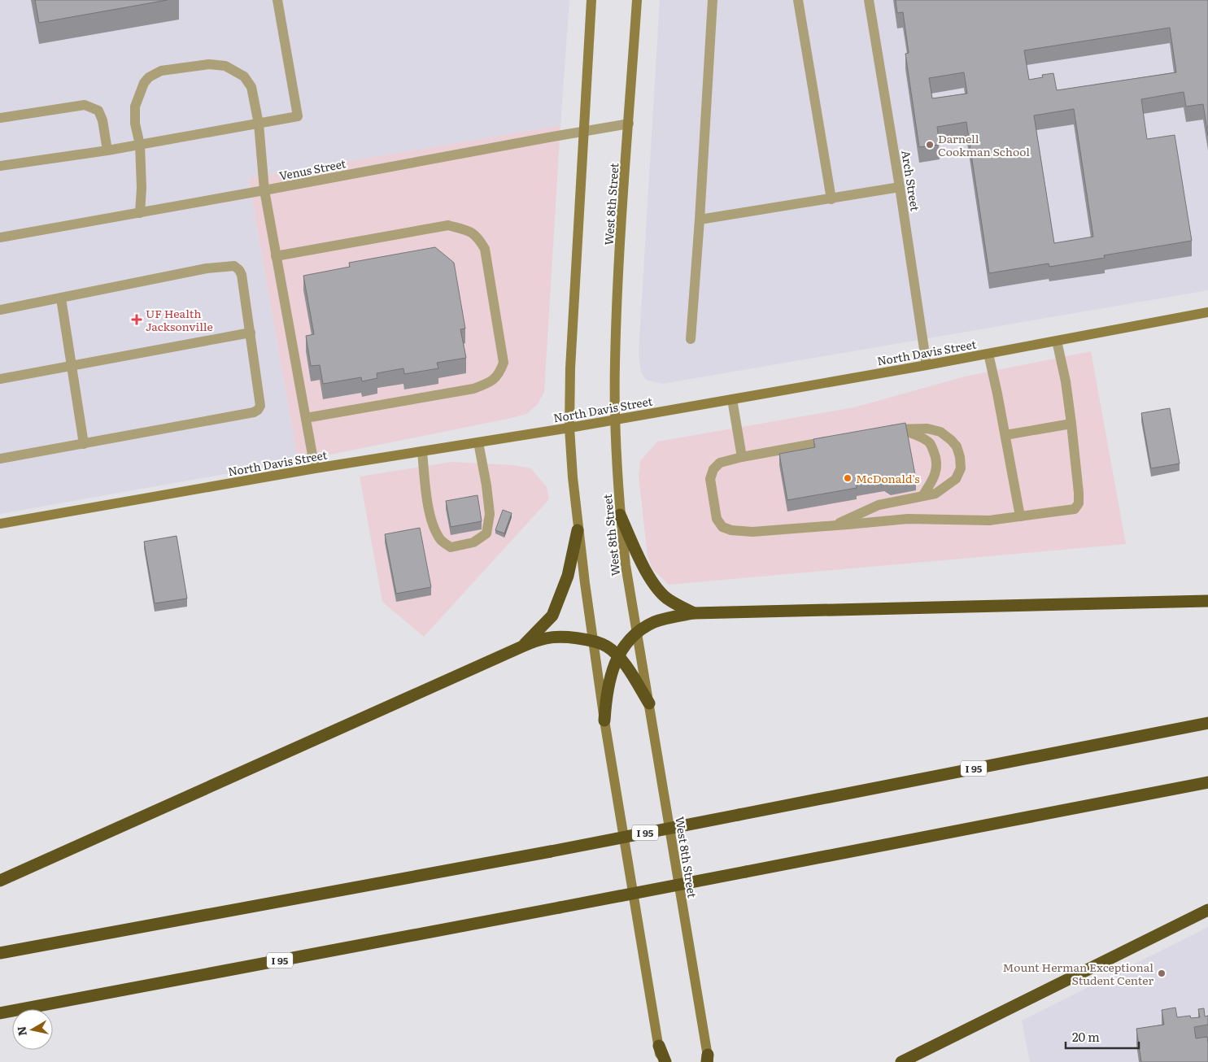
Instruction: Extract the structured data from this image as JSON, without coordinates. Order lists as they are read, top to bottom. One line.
{"streets":{"highway":["I 95"],"street":["Venus Street","Arch Street","West 8th Street","North Davis Street"]},"crossings":[["Venus Street","West 8th Street"],["Arch Street","North Davis Street"],["West 8th Street","North Davis Street"]],"places":{"other":["Darnell Cookman School","McDonald's","Mount Herman Exceptional Student Center"],"health":["UF Health Jacksonville"]},"scale_bar":"20 m","north":"left"}
